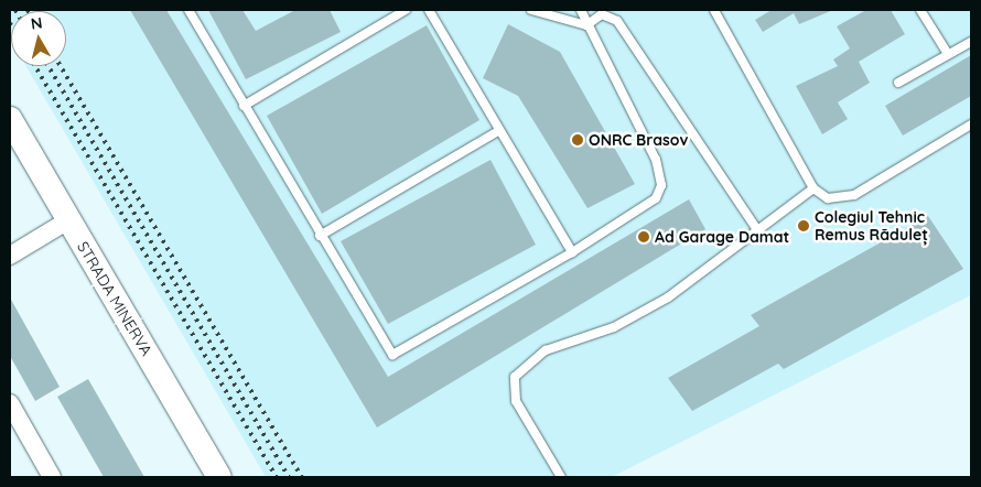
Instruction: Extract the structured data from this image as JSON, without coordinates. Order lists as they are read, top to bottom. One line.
{"streets":{"street":["STRADA MINERVA"]},"places":["ONRC Brasov","Colegiul Tehnic Remus Răduleț","Ad Garage Damat"],"north":"top"}
